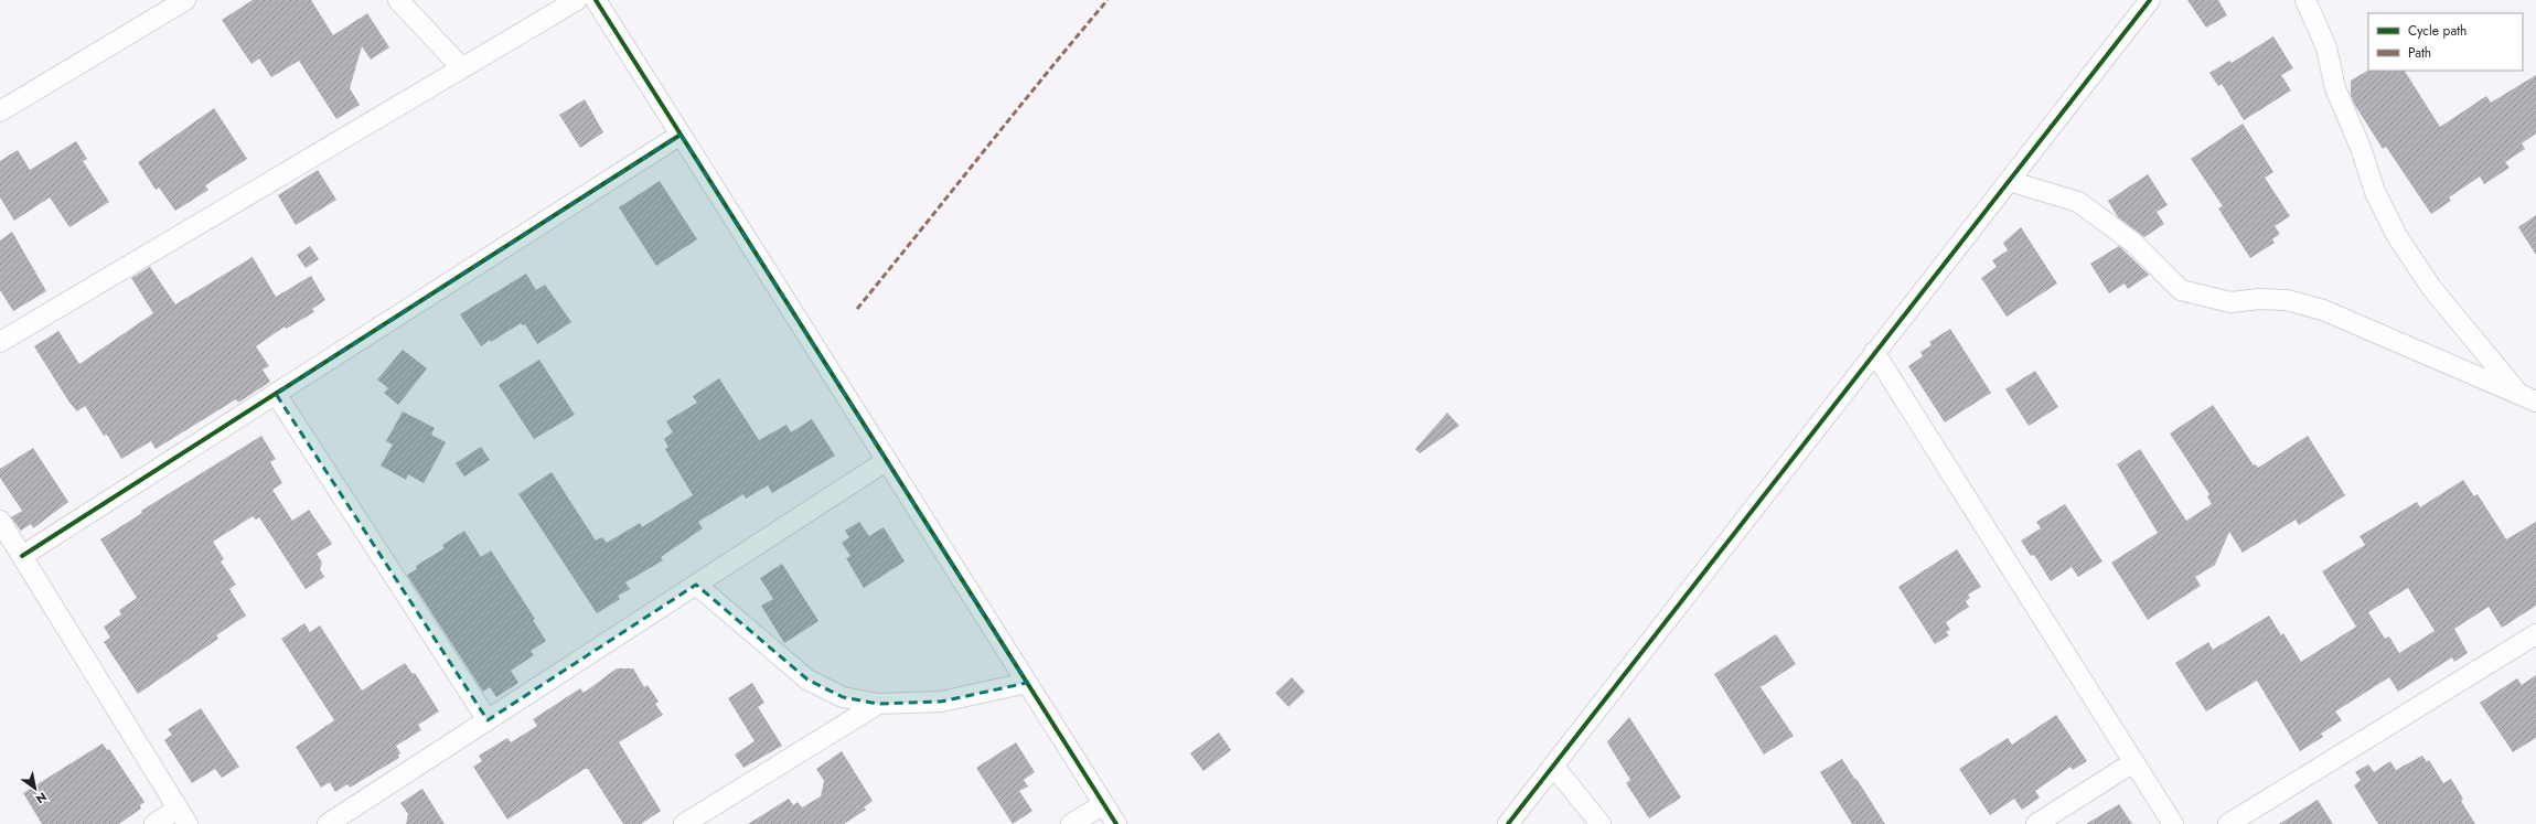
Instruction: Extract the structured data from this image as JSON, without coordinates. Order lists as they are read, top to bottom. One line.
{"legend":["Cycle path","Path"],"north":"bottom right"}
